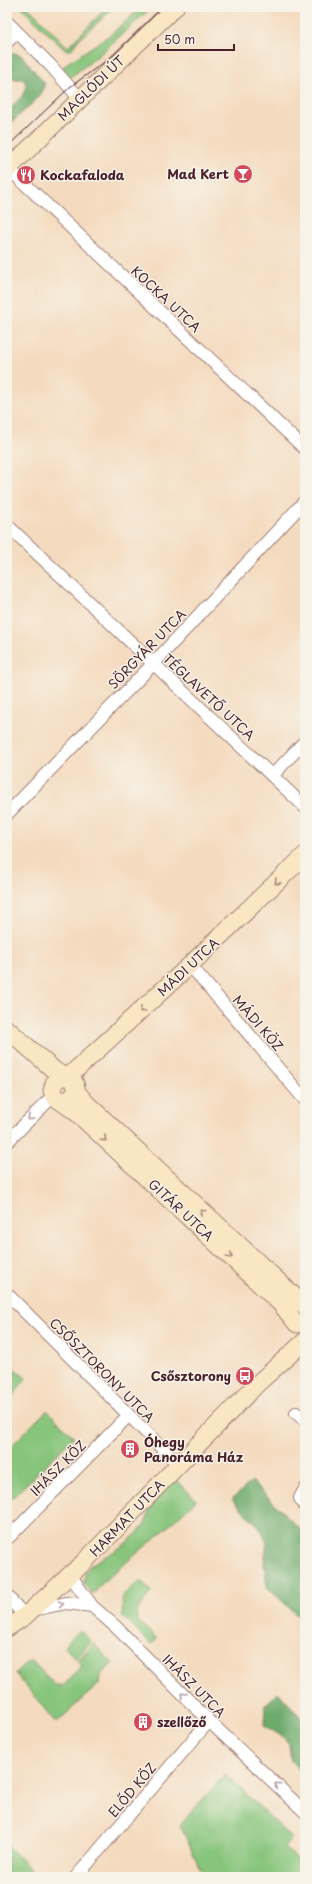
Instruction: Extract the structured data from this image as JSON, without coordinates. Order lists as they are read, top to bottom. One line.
{"streets":{"street":["MAGLÓDI ÚT","KOCKA UTCA","SÖRGYÁR UTCA","TÉGLAVETŐ UTCA","MÁDI UTCA","MÁDI KÖZ","GITÁR UTCA","CSŐSZTORONY UTCA","IHÁSZ KÖZ","HARMAT UTCA","IHÁSZ UTCA","ELŐD KÖZ"]},"crossings":[["MAGLÓDI ÚT","KOCKA UTCA"],["SÖRGYÁR UTCA","TÉGLAVETŐ UTCA"],["MÁDI UTCA","MÁDI KÖZ"],["MÁDI UTCA","GITÁR UTCA"],["GITÁR UTCA","HARMAT UTCA"],["CSŐSZTORONY UTCA","IHÁSZ KÖZ"],["CSŐSZTORONY UTCA","HARMAT UTCA"],["HARMAT UTCA","IHÁSZ UTCA"],["IHÁSZ UTCA","ELŐD KÖZ"]],"one_way":["MÁDI UTCA","IHÁSZ UTCA"],"places":{"bar":["Mad Kert"],"restaurant":["Kockafaloda"],"bus stop":["Csősztorony"],"building":["Óhegy Panoráma Ház","szellőző"]},"scale_bar":"50 m"}
